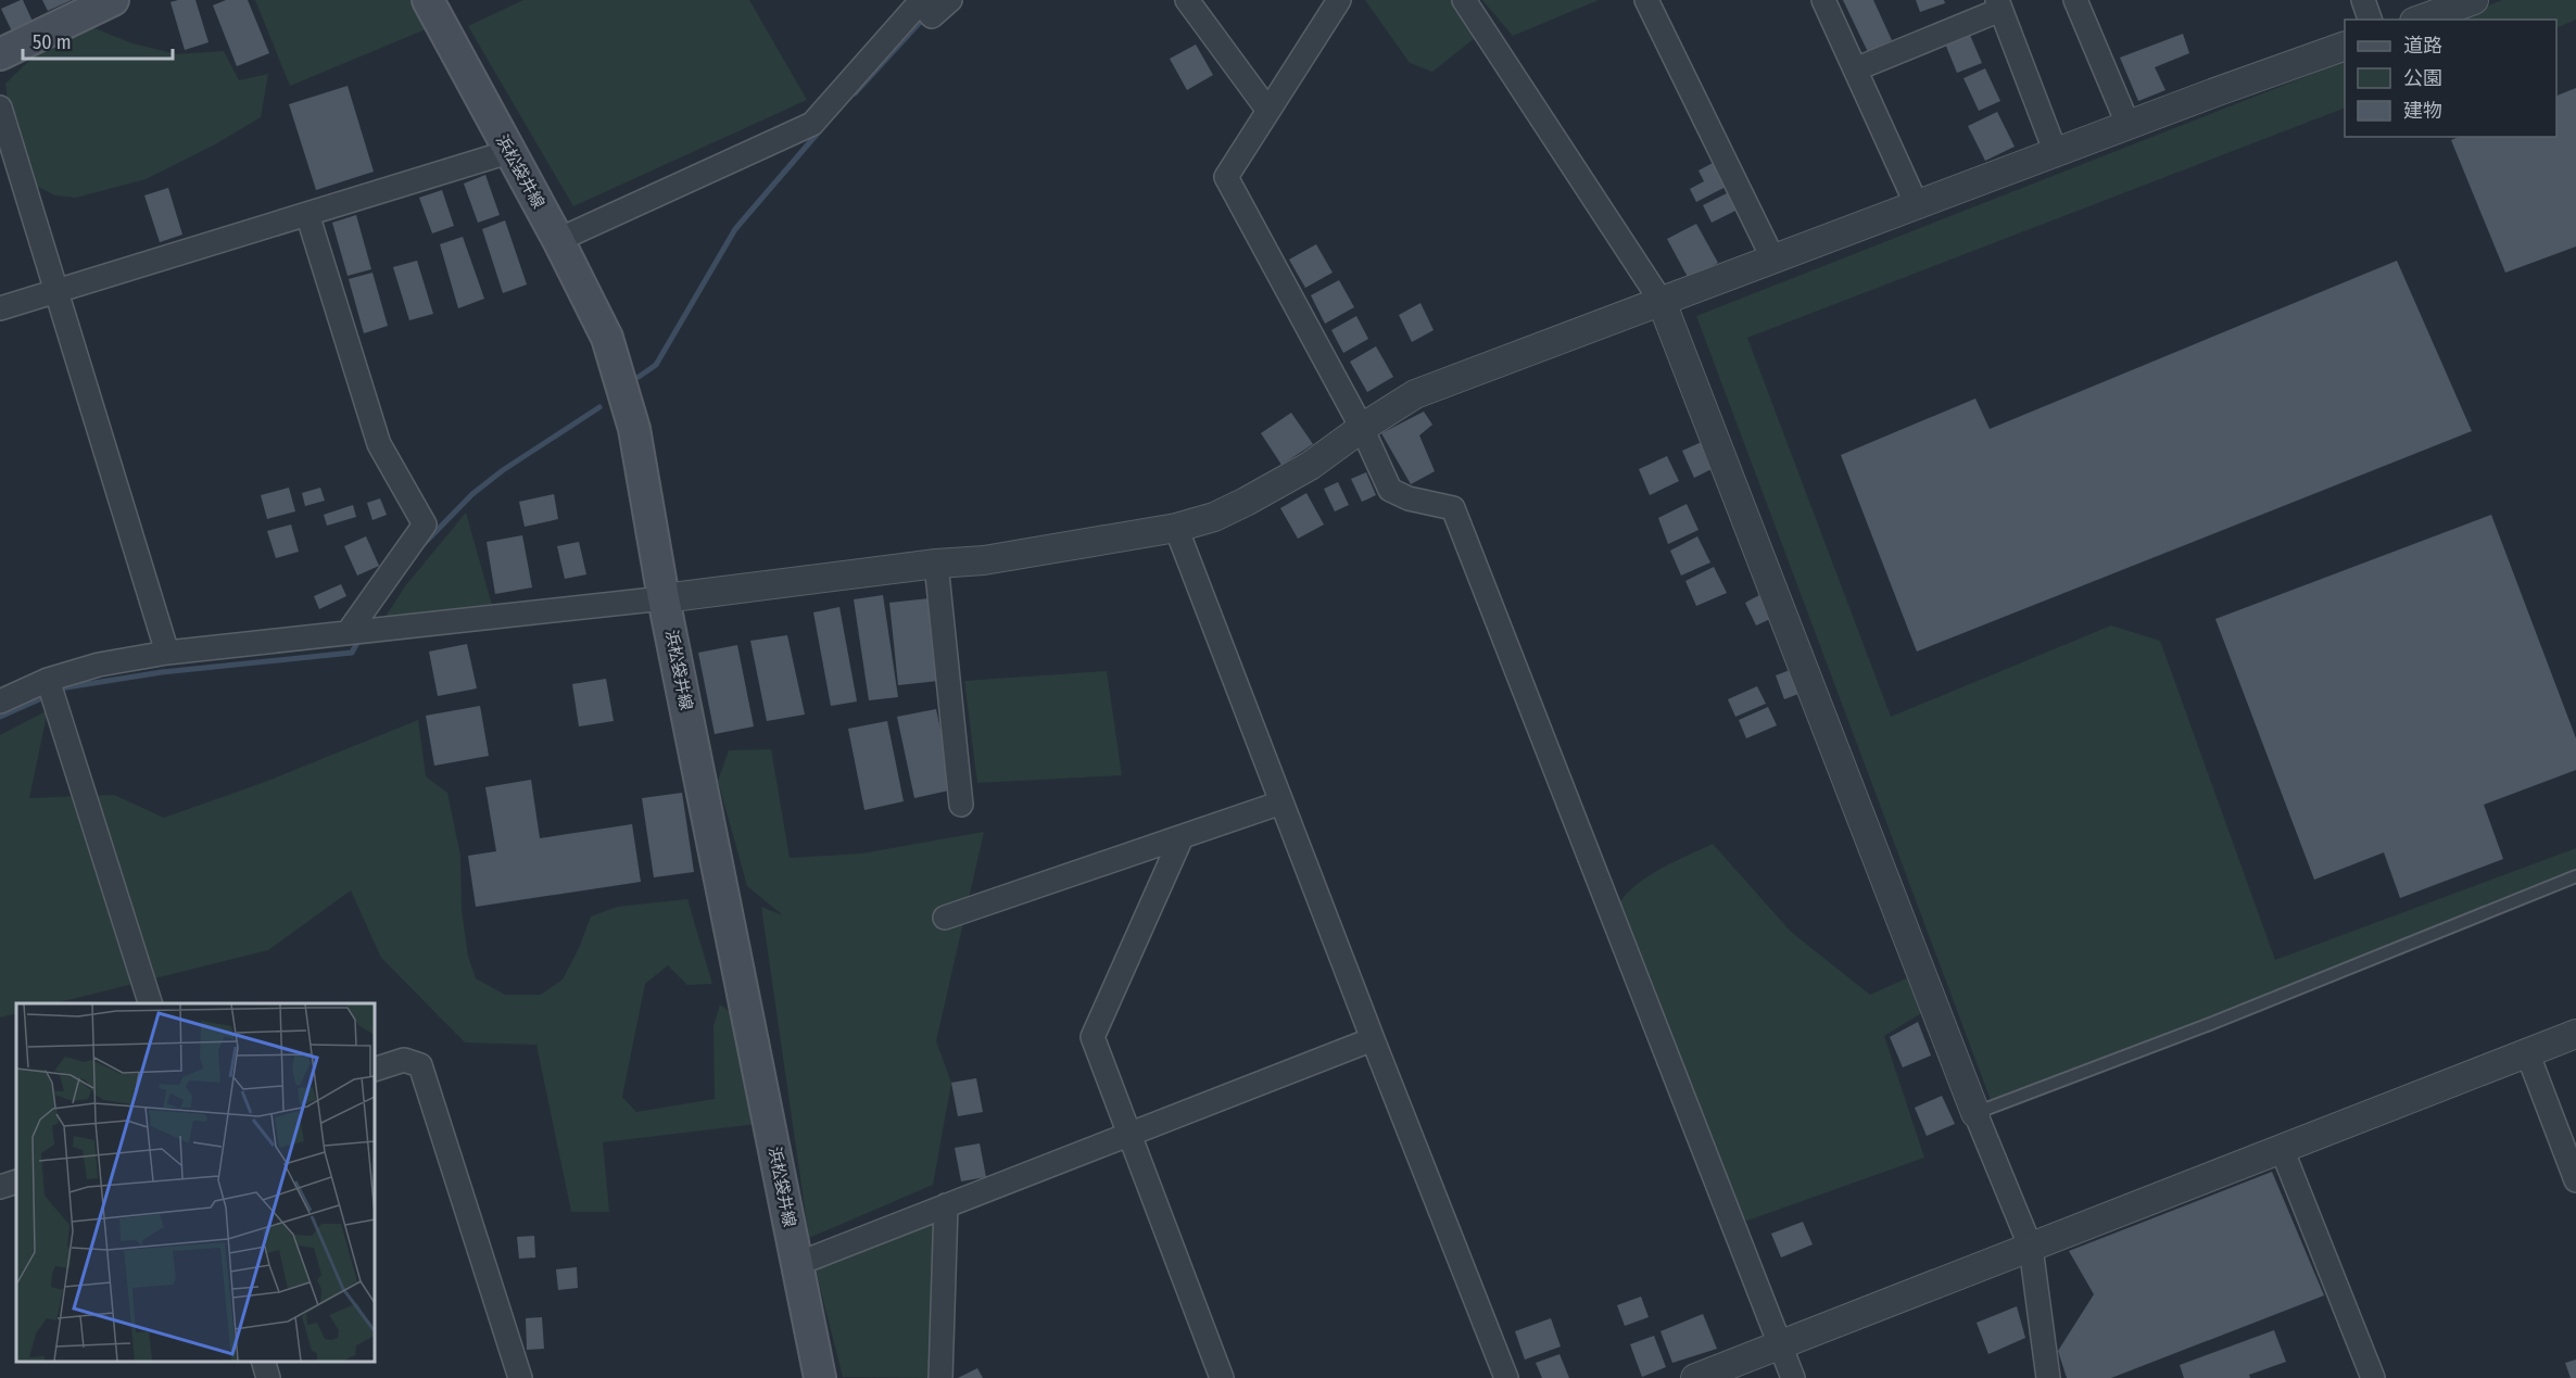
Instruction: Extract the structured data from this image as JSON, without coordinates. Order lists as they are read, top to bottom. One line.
{"streets":{"main road":["浜松袋井線"]},"legend":["道路","公園","建物"],"scale_bar":"50 m"}
